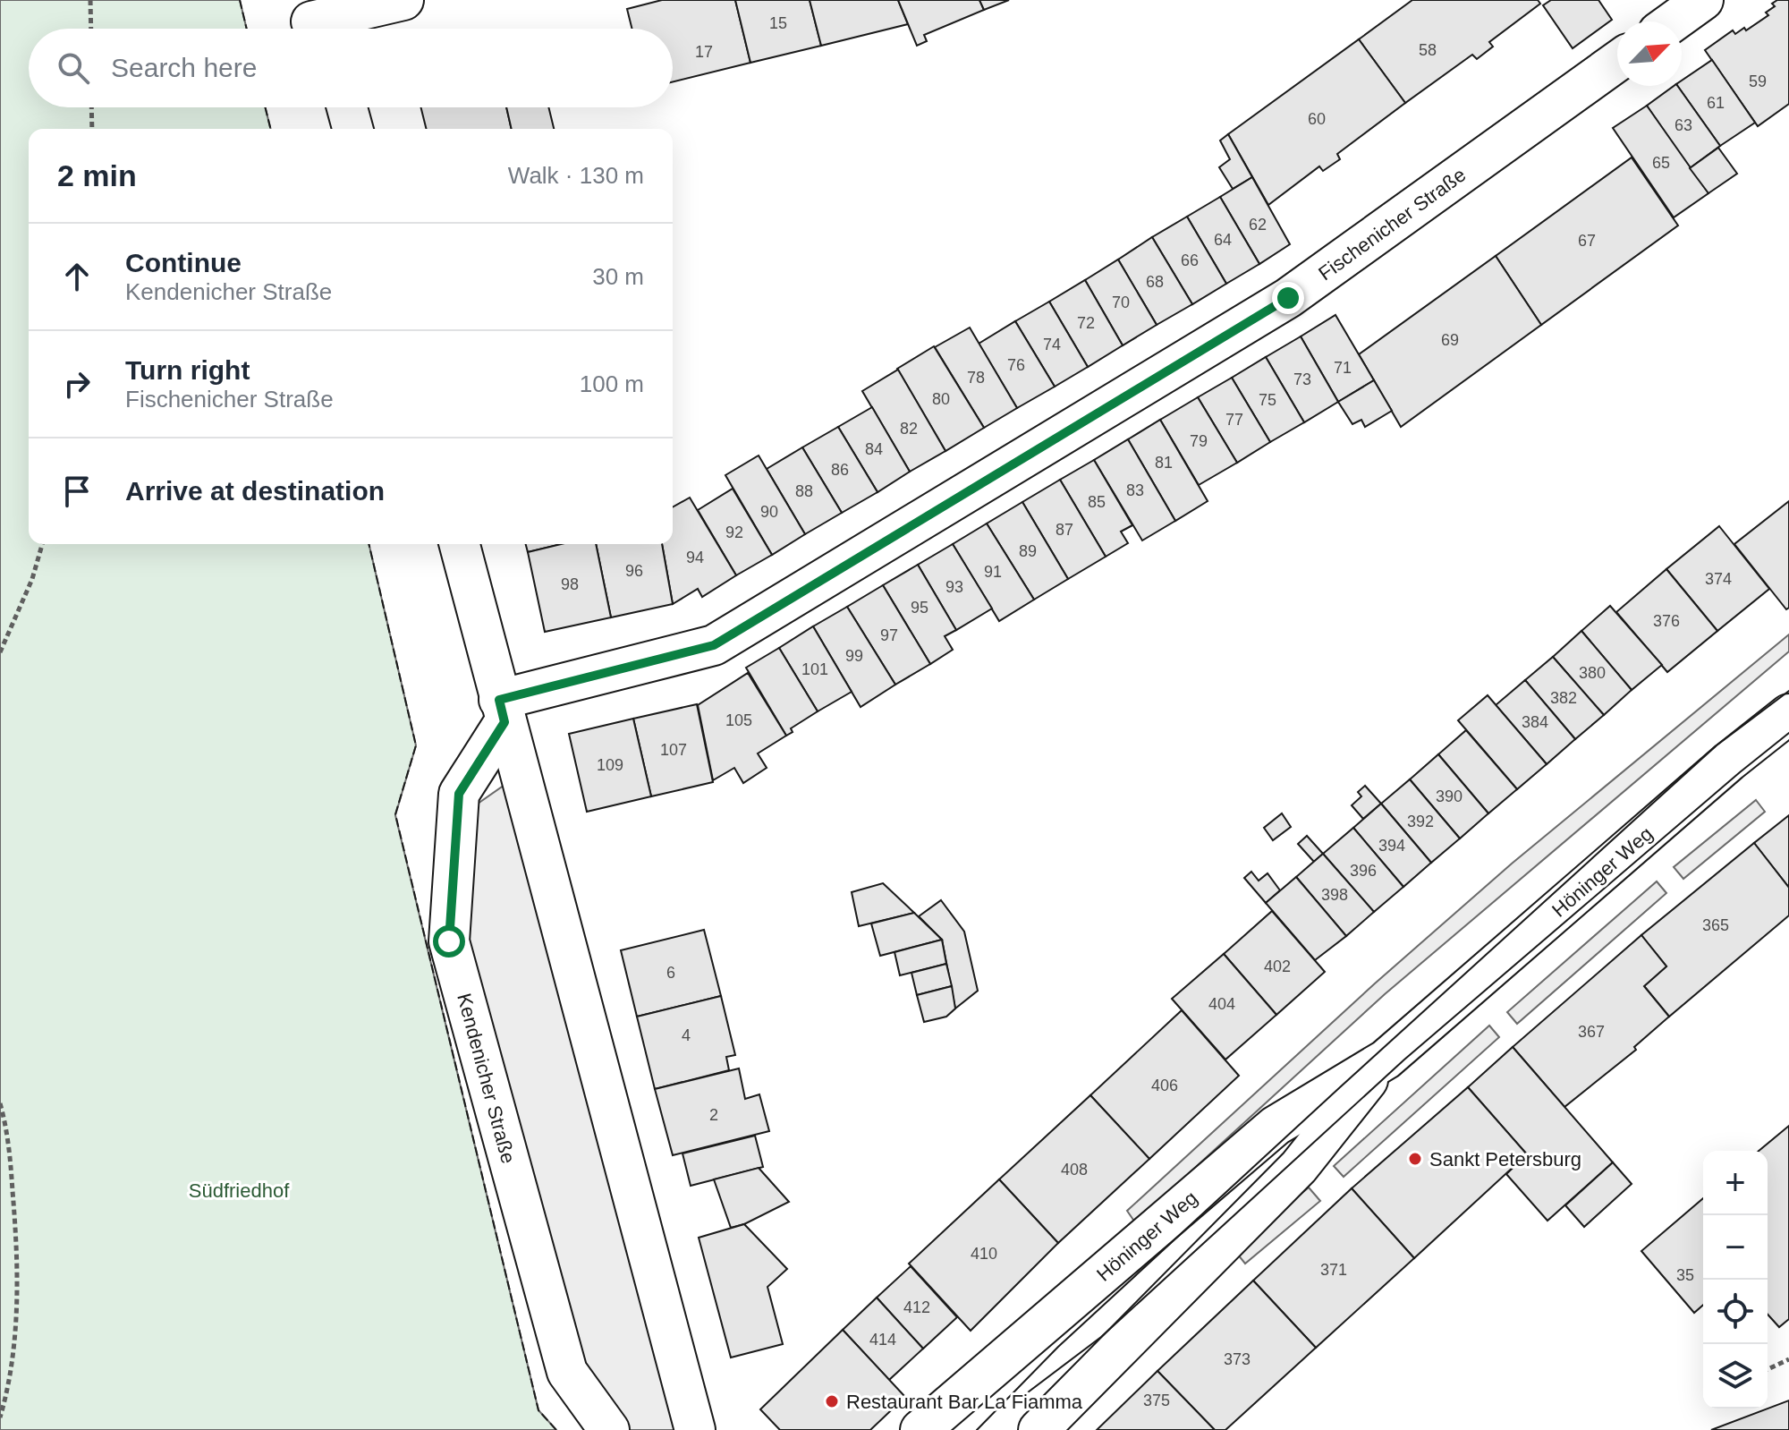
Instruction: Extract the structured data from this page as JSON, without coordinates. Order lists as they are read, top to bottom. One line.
{"streets":{"street":["Fischenicher Straße","Höninger Weg","Kendenicher Straße"]},"crossings":[["Fischenicher Straße","Kendenicher Straße"]],"parks":["Südfriedhof"],"places":["Sankt Petersburg","Restaurant Bar La Fiamma"],"house_numbers":["15","58","17","59","61","60","63","65","62","64","67","66","68","70","72","69","74","76","71","78","73","80","75","77","82","79","84","81","86","83","88","85","90","87","92","89","94","96","91","374","98","93","95","376","97","99","101","380","382","105","384","107","109","390","392","394","396","398","365","402","6","404","367","4","406","2","408","410","371","35","412","414","373","375"],"north":"top right","page":{"search":"Search here","heading":["2 min","Walk · 130 m"],"list":[["Continue","Kendenicher Straße","30 m"],["Turn right","Fischenicher Straße","100 m"],"Arrive at destination"],"map_buttons":["+","−"]}}
